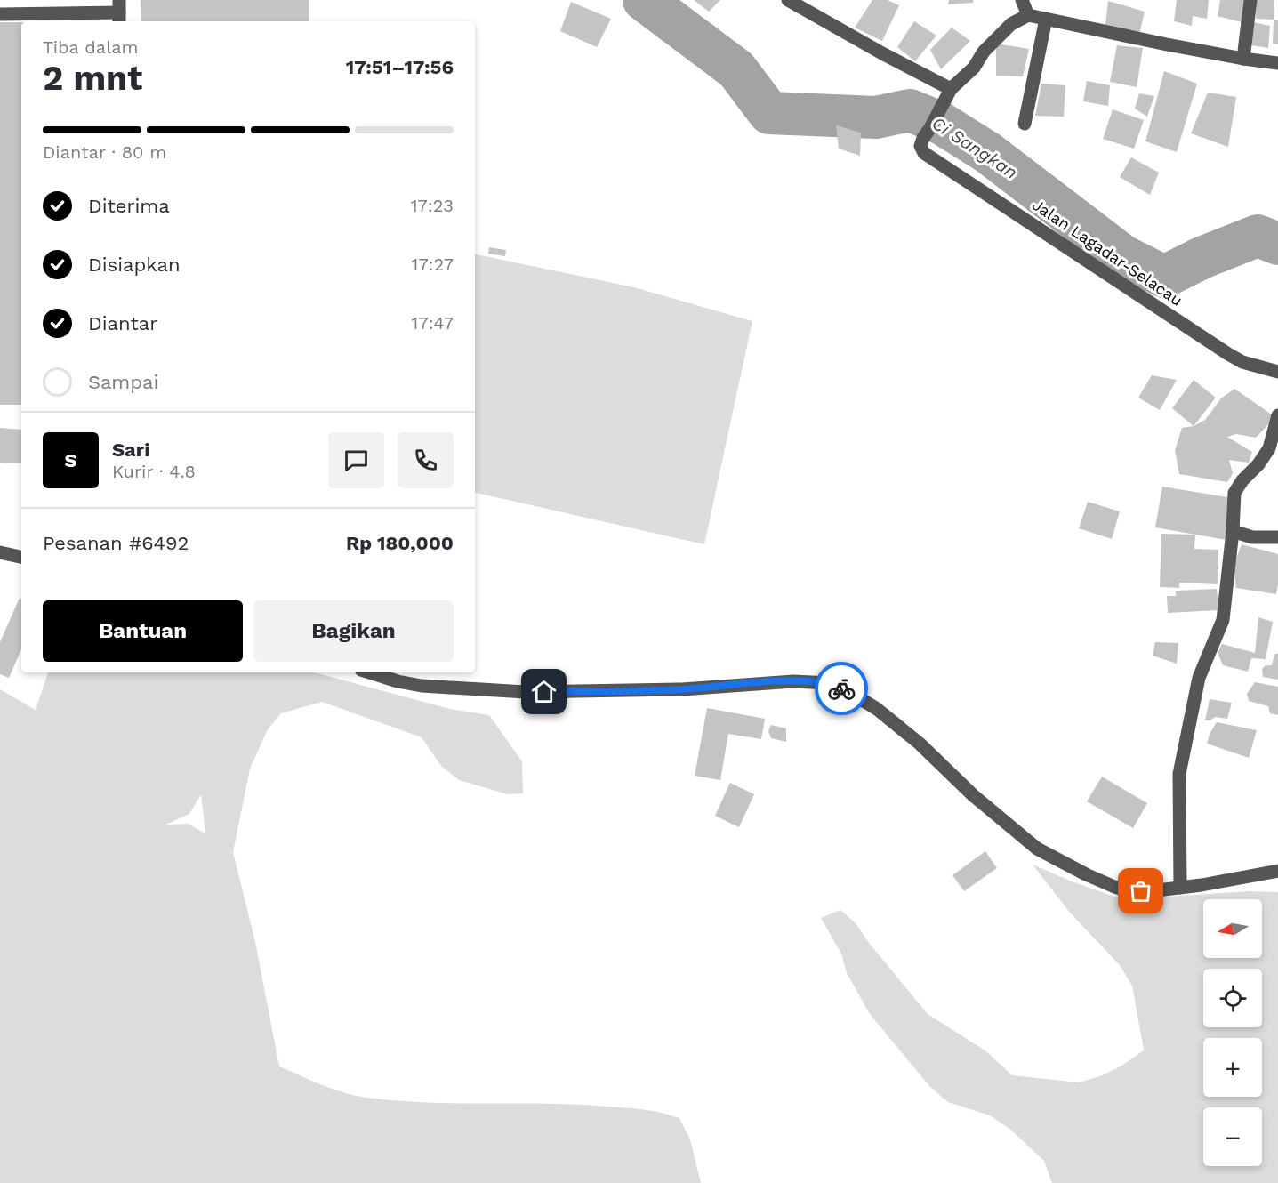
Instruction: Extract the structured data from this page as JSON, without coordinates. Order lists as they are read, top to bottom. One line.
{"streets":{"street":["Jalan Lagadar-Selacau"]},"water":["Ci Sangkan"],"north":"left","page":{"heading":["2 mnt","Tiba dalam","17:51–17:56"],"panel":["Sari","Kurir · 4.8","Pesanan #6492","Rp 180,000"],"bar":"Diantar · 80 m","list":[["Diterima","17:23"],["Disiapkan","17:27"],["Diantar","17:47"],"Sampai"],"round":"S","buttons":["Bantuan","Bagikan"],"map_buttons":["+","−"]}}
